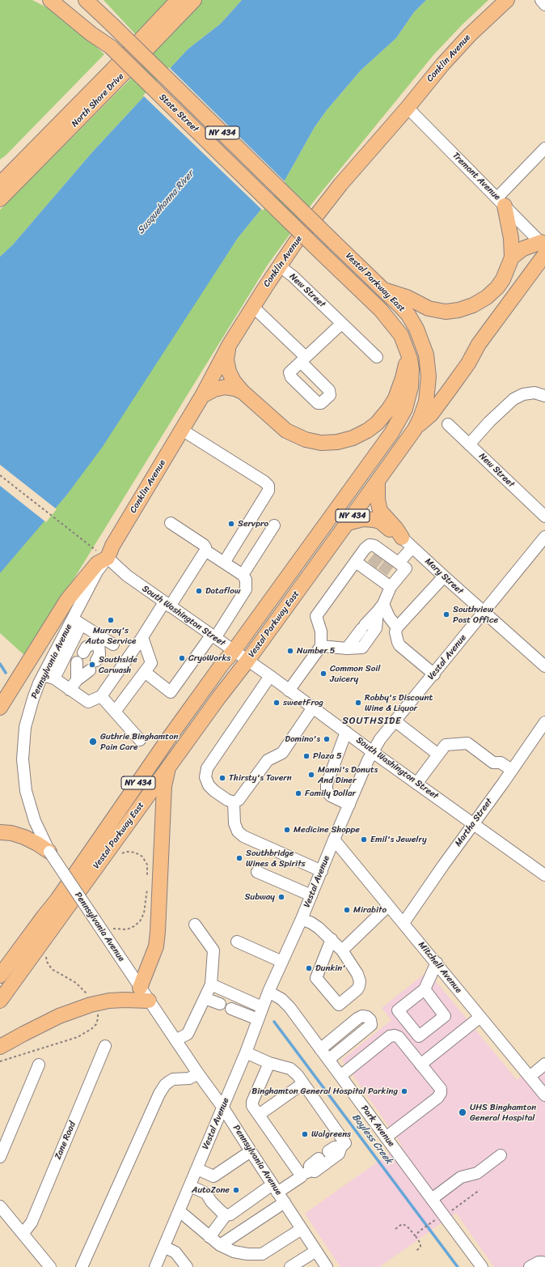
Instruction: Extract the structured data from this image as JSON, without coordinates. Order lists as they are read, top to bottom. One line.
{"streets":{"main road":["Conklin Avenue","North Shore Drive","State Street","NY 434","Vestal Parkway East"],"street":["Tremont Avenue","New Street","Mary Street","South Washington Street","Vestal Avenue","Pennsylvania Avenue","Martha Street","Mitchell Avenue","Park Avenue","Zane Road"]},"crossings":[["Conklin Avenue","Tremont Avenue"],["Conklin Avenue","New Street"],["Conklin Avenue","South Washington Street"],["Conklin Avenue","Pennsylvania Avenue"],["State Street","Vestal Parkway East"],["Vestal Parkway East","South Washington Street"],["Mary Street","Vestal Avenue"],["South Washington Street","Vestal Avenue"],["South Washington Street","Pennsylvania Avenue"],["South Washington Street","Martha Street"],["Vestal Avenue","Pennsylvania Avenue"],["Vestal Avenue","Mitchell Avenue"],["Vestal Avenue","Park Avenue"],["Martha Street","Mitchell Avenue"]],"districts":["SOUTHSIDE"],"water":["Susquehanna River","Bayless Creek"],"places":["Servpro","Dataflow","Southview Post Office","Murray's Auto Service","Number 5","CryoWorks","Southside Carwash","Common Soil Juicery","sweetFrog","Robby's Discount Wine & Liquor","Domino's","Guthrie Binghamton Pain Care","Plaza 5","Manni's Donuts And Diner","Thirsty's Tavern","Family Dollar","Medicine Shoppe","Emil's Jewelry","Southbridge Wines & Spirits","Subway","Mirabito","Dunkin'","Binghamton General Hospital Parking","UHS Binghamton General Hospital","Walgreens","AutoZone"]}
